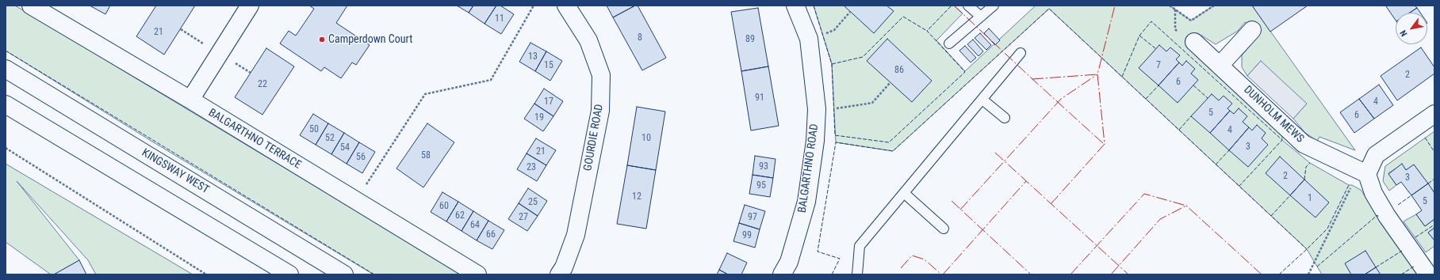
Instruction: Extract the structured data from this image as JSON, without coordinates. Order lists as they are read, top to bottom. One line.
{"streets":{"main road":["DUNHOLM MEWS","GOURDIE ROAD","BALGARTHNO TERRACE","BALGARTHNO ROAD","KINGSWAY WEST"]},"places":["Camperdown Court"],"house_numbers":["11","21","8","89","13","15","7","86","2","6","22","91","17","4","5","6","19","50","4","52","10","3","54","21","58","56","93","23","2","3","95","12","1","5","25","60","62","27","97","64","66","99"],"north":"bottom left"}
